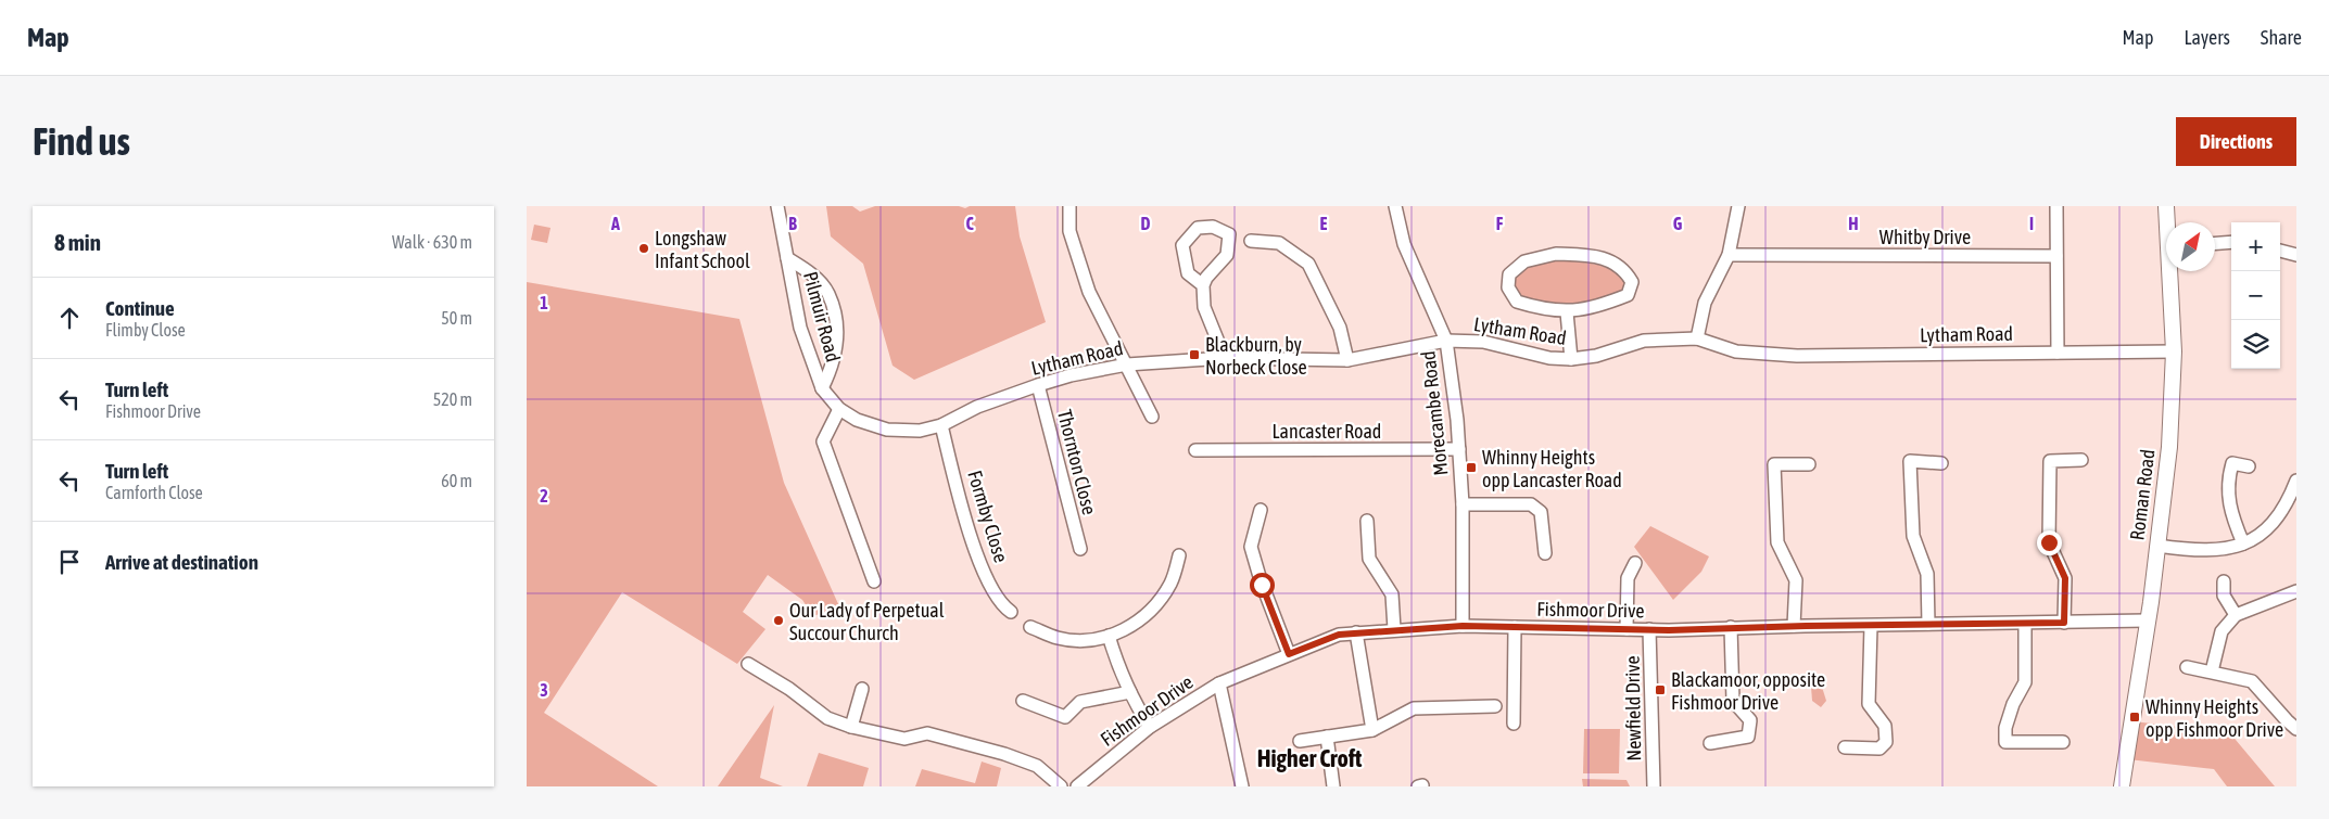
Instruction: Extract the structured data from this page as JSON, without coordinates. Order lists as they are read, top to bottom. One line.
{"streets":{"street":["Whitby Drive","Pilmuir Road","Lytham Road","Morecambe Road","Lancaster Road","Thornton Close","Roman Road","Formby Close","Fishmoor Drive","Newfield Drive"]},"crossings":[["Pilmuir Road","Lytham Road"],["Lytham Road","Morecambe Road"],["Lytham Road","Thornton Close"],["Lytham Road","Roman Road"],["Lytham Road","Formby Close"],["Morecambe Road","Lancaster Road"],["Morecambe Road","Fishmoor Drive"],["Roman Road","Fishmoor Drive"],["Fishmoor Drive","Newfield Drive"]],"districts":["Higher Croft"],"places":{"other":["Longshaw Infant School","Our Lady of Perpetual Succour Church"],"transit":["Blackburn, by Norbeck Close","Whinny Heights opp Lancaster Road","Blackamoor, opposite Fishmoor Drive","Whinny Heights opp Fishmoor Drive"]},"north":"top right","page":{"header":"Map","nav":["Map","Layers","Share"],"buttons":"Directions","title":"Find us","heading":["8 min","Walk · 630 m"],"map_buttons":["+","−"],"list":[["Continue","Flimby Close","50 m"],["Turn left","Fishmoor Drive","520 m"],["Turn left","Carnforth Close","60 m"],"Arrive at destination"]},"grid":{"columns":["A","B","C","D","E","F","G","H","I"],"rows":["1","2","3"]}}
